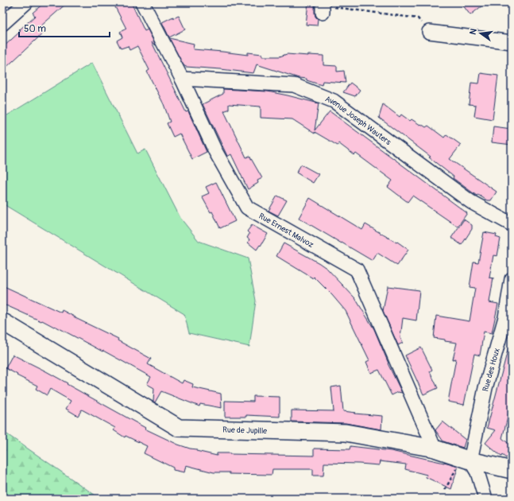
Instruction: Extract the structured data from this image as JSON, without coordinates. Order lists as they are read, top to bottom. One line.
{"streets":{"street":["Avenue Joseph Wauters","Rue Ernest Malvoz","Rue des Houx","Rue de Jupille"]},"crossings":[["Avenue Joseph Wauters","Rue Ernest Malvoz"],["Rue Ernest Malvoz","Rue de Jupille"],["Rue des Houx","Rue de Jupille"]],"scale_bar":"50 m","north":"left"}
